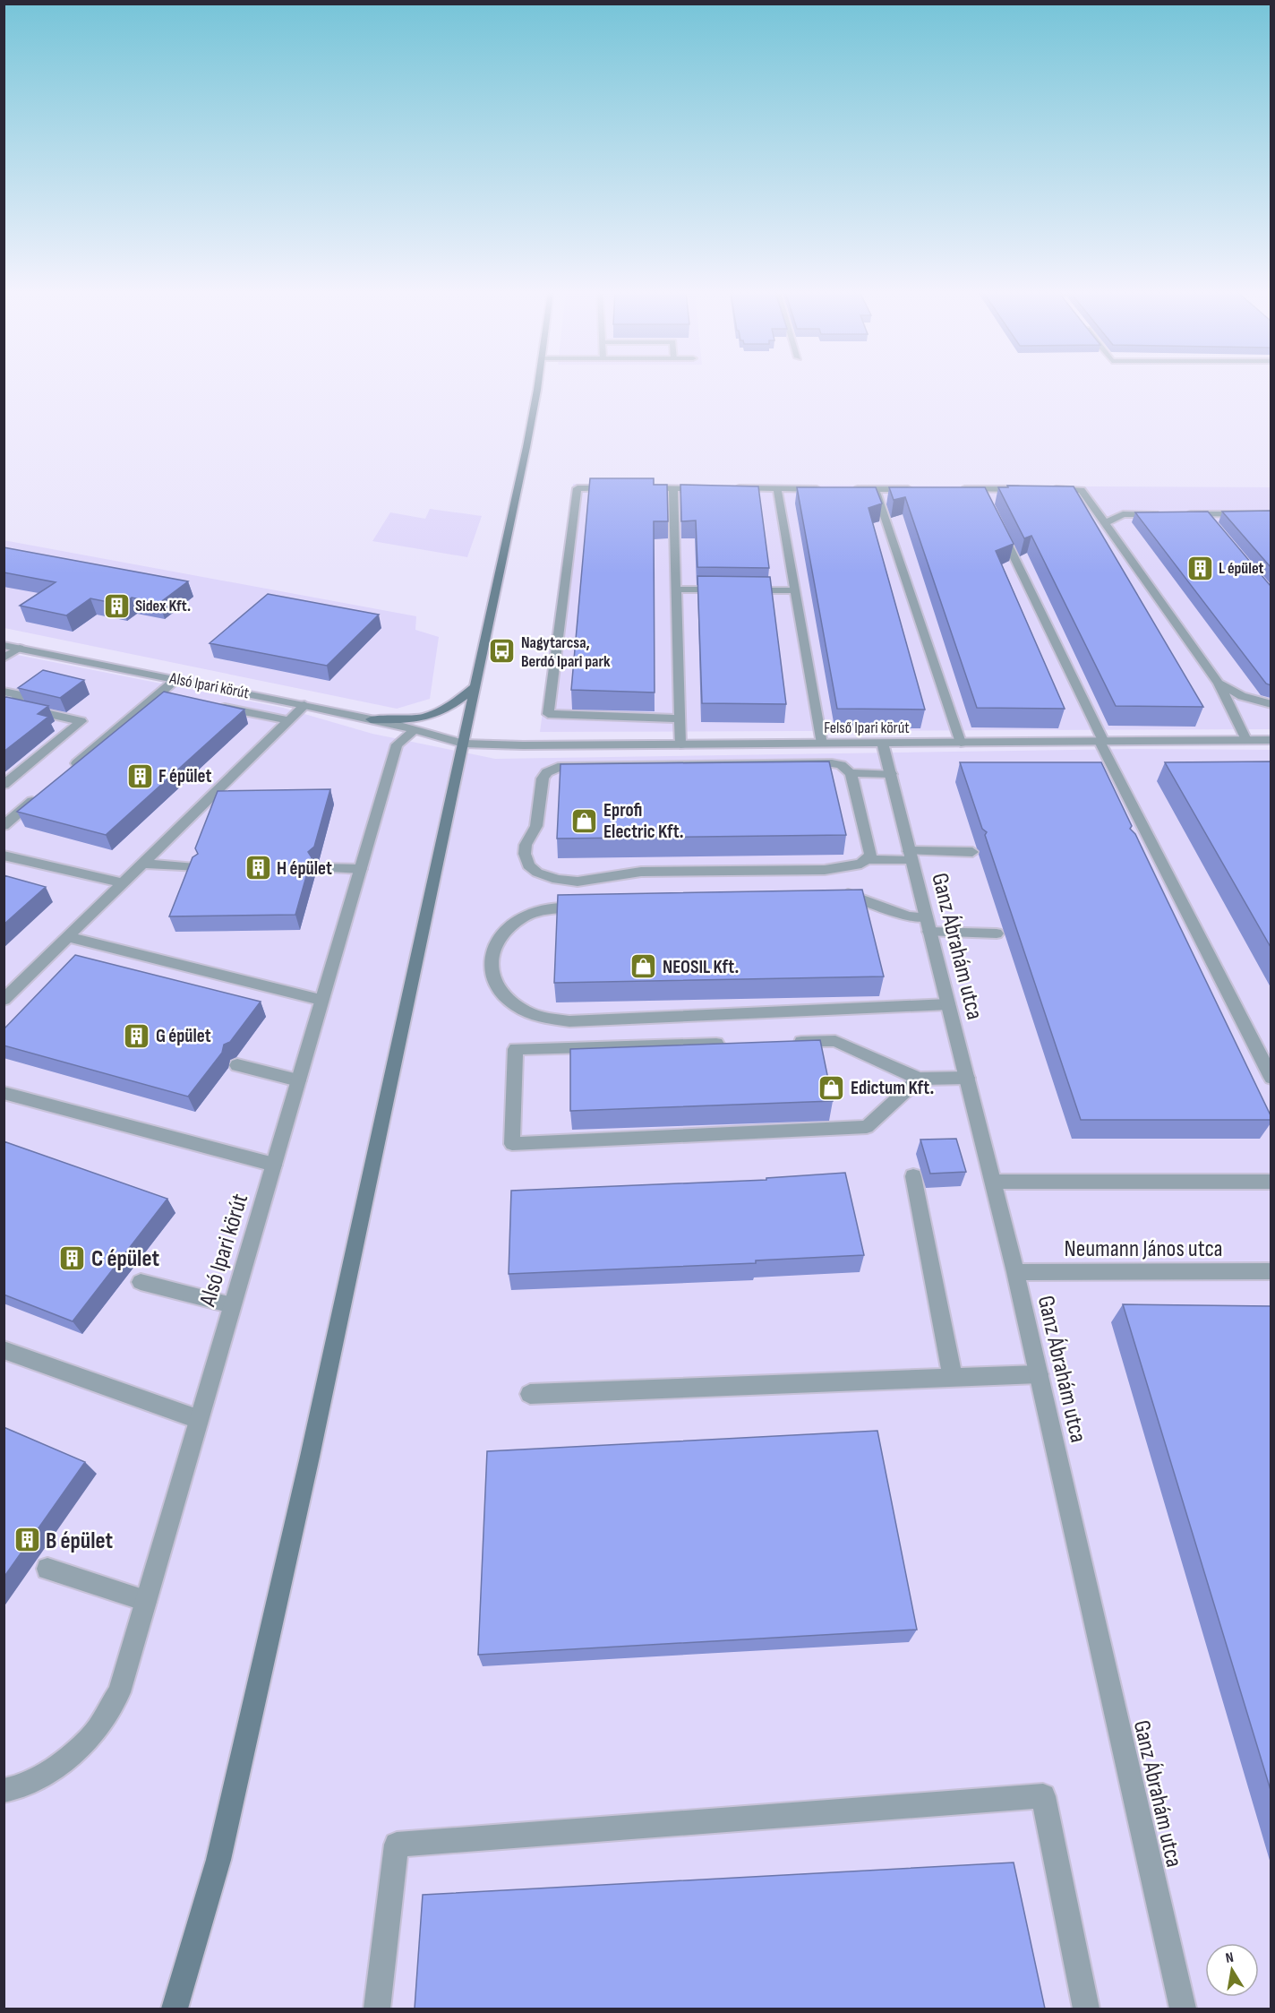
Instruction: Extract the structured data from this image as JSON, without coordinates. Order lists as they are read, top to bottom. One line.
{"streets":{"street":["Alsó Ipari körút","Felső Ipari körút","Ganz Ábrahám utca","Neumann János utca"]},"crossings":[["Alsó Ipari körút","Felső Ipari körút"],["Felső Ipari körút","Ganz Ábrahám utca"],["Ganz Ábrahám utca","Neumann János utca"]],"places":{"building":["L épület","Sidex Kft.","F épület","H épület","G épület","C épület","B épület"],"bus stop":["Nagytarcsa, Berdó Ipari park"],"shop":["Eprofi Electric Kft.","NEOSIL Kft.","Edictum Kft."]},"north":"top"}
